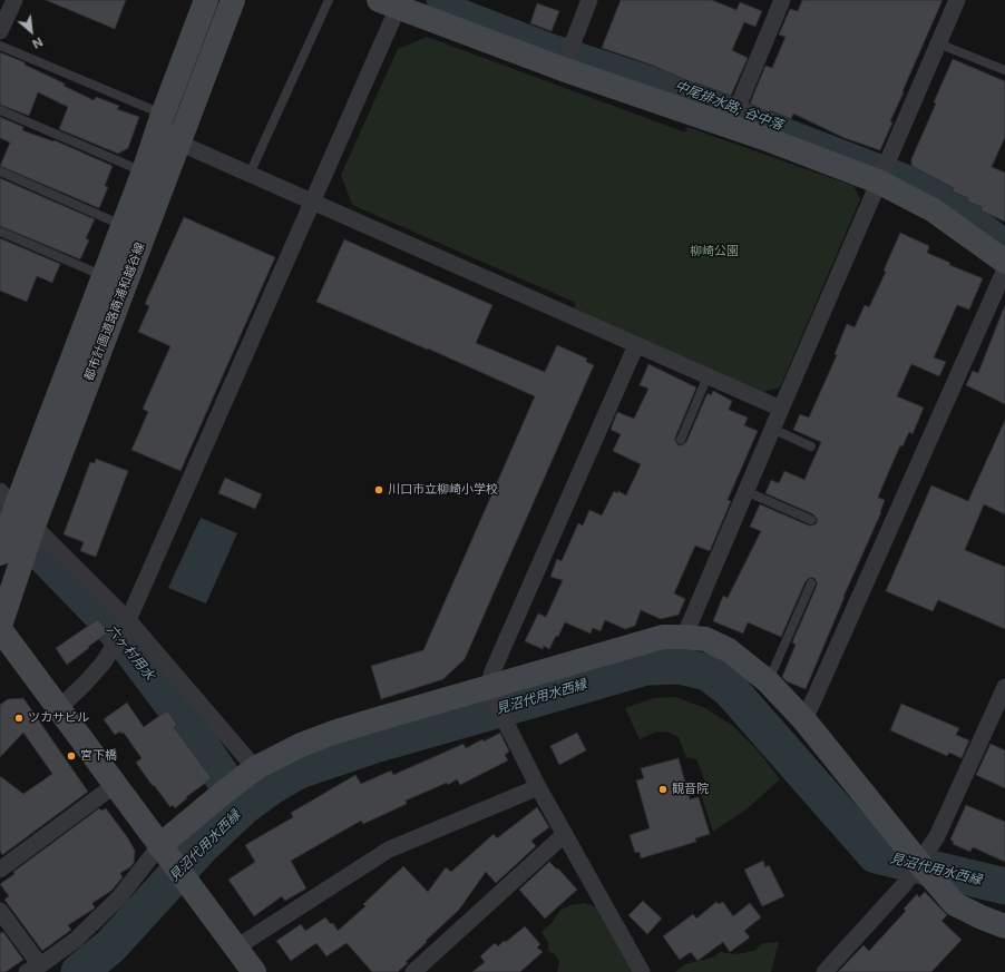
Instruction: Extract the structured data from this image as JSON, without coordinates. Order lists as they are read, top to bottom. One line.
{"streets":{"street":["都市計画道路南浦和越谷線"]},"water":["中尾排水路; 谷中落","六ヶ村用水","見沼代用水西縁"],"parks":["柳崎公園"],"places":["川口市立柳崎小学校","ツカサビル","宮下橋","観音院"],"north":"bottom right"}
